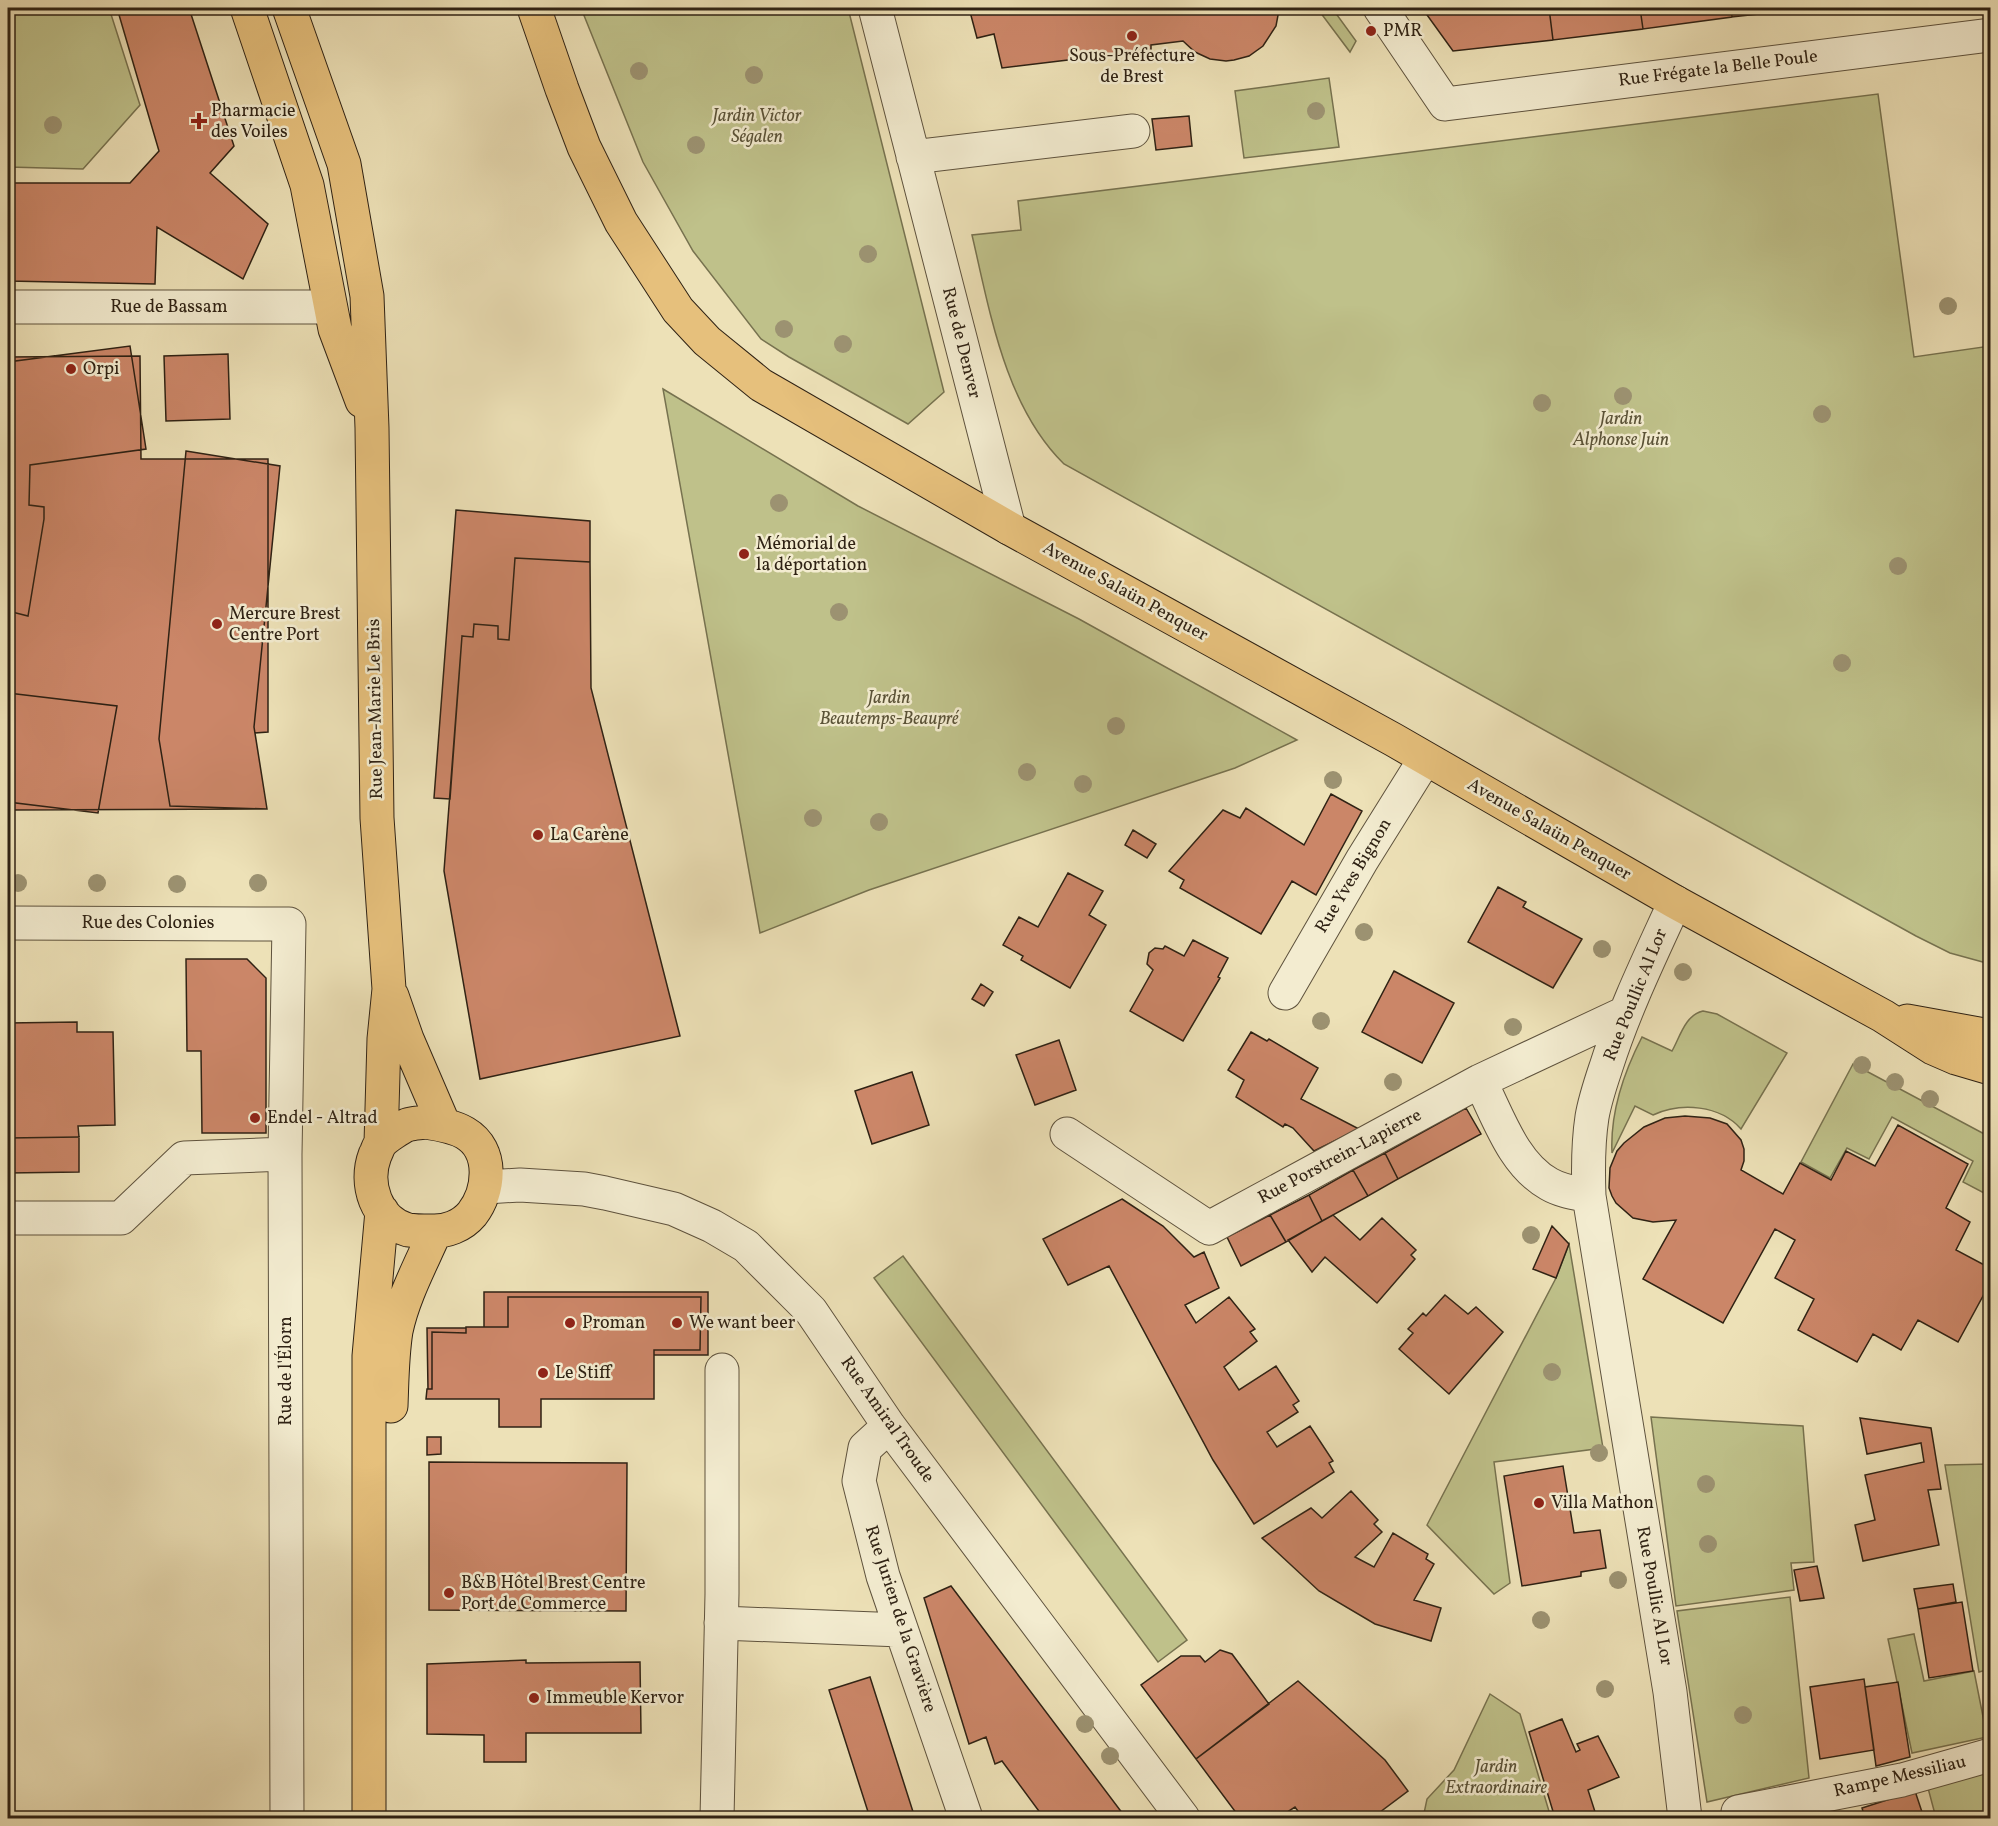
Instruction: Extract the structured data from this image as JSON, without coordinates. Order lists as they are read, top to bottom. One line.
{"streets":{"main road":["Avenue Salaün Penquer","Rue Jean-Marie Le Bris"],"street":["Rue Frégate la Belle Poule","Rue de Bassam","Rue de Denver","Rue Yves Bignon","Rue des Colonies","Rue Poullic Al Lor","Rue Porstrein-Lapierre","Rue de l'Élorn","Rue Amiral Troude","Rue Jurien de la Gravière","Rampe Messiliau"]},"crossings":[["Rue de Bassam","Rue Jean-Marie Le Bris"],["Rue de Denver","Avenue Salaün Penquer"],["Avenue Salaün Penquer","Rue Yves Bignon"],["Avenue Salaün Penquer","Rue Poullic Al Lor"],["Rue Jean-Marie Le Bris","Rue Amiral Troude"],["Rue des Colonies","Rue de l'Élorn"],["Rue Poullic Al Lor","Rue Porstrein-Lapierre"],["Rue Amiral Troude","Rue Jurien de la Gravière"]],"parks":["Jardin Victor Ségalen","Jardin Alphonse Juin","Jardin Beautemps-Beaupré","Jardin Extraordinaire"],"places":{"other":["PMR","Sous-Préfecture de Brest","Orpi","Mémorial de la déportation","Mercure Brest Centre Port","La Carène","Endel - Altrad","Proman","We want beer","Le Stiff","Villa Mathon","B&B Hôtel Brest Centre Port de Commerce","Immeuble Kervor"],"health":["Pharmacie des Voiles"]}}
